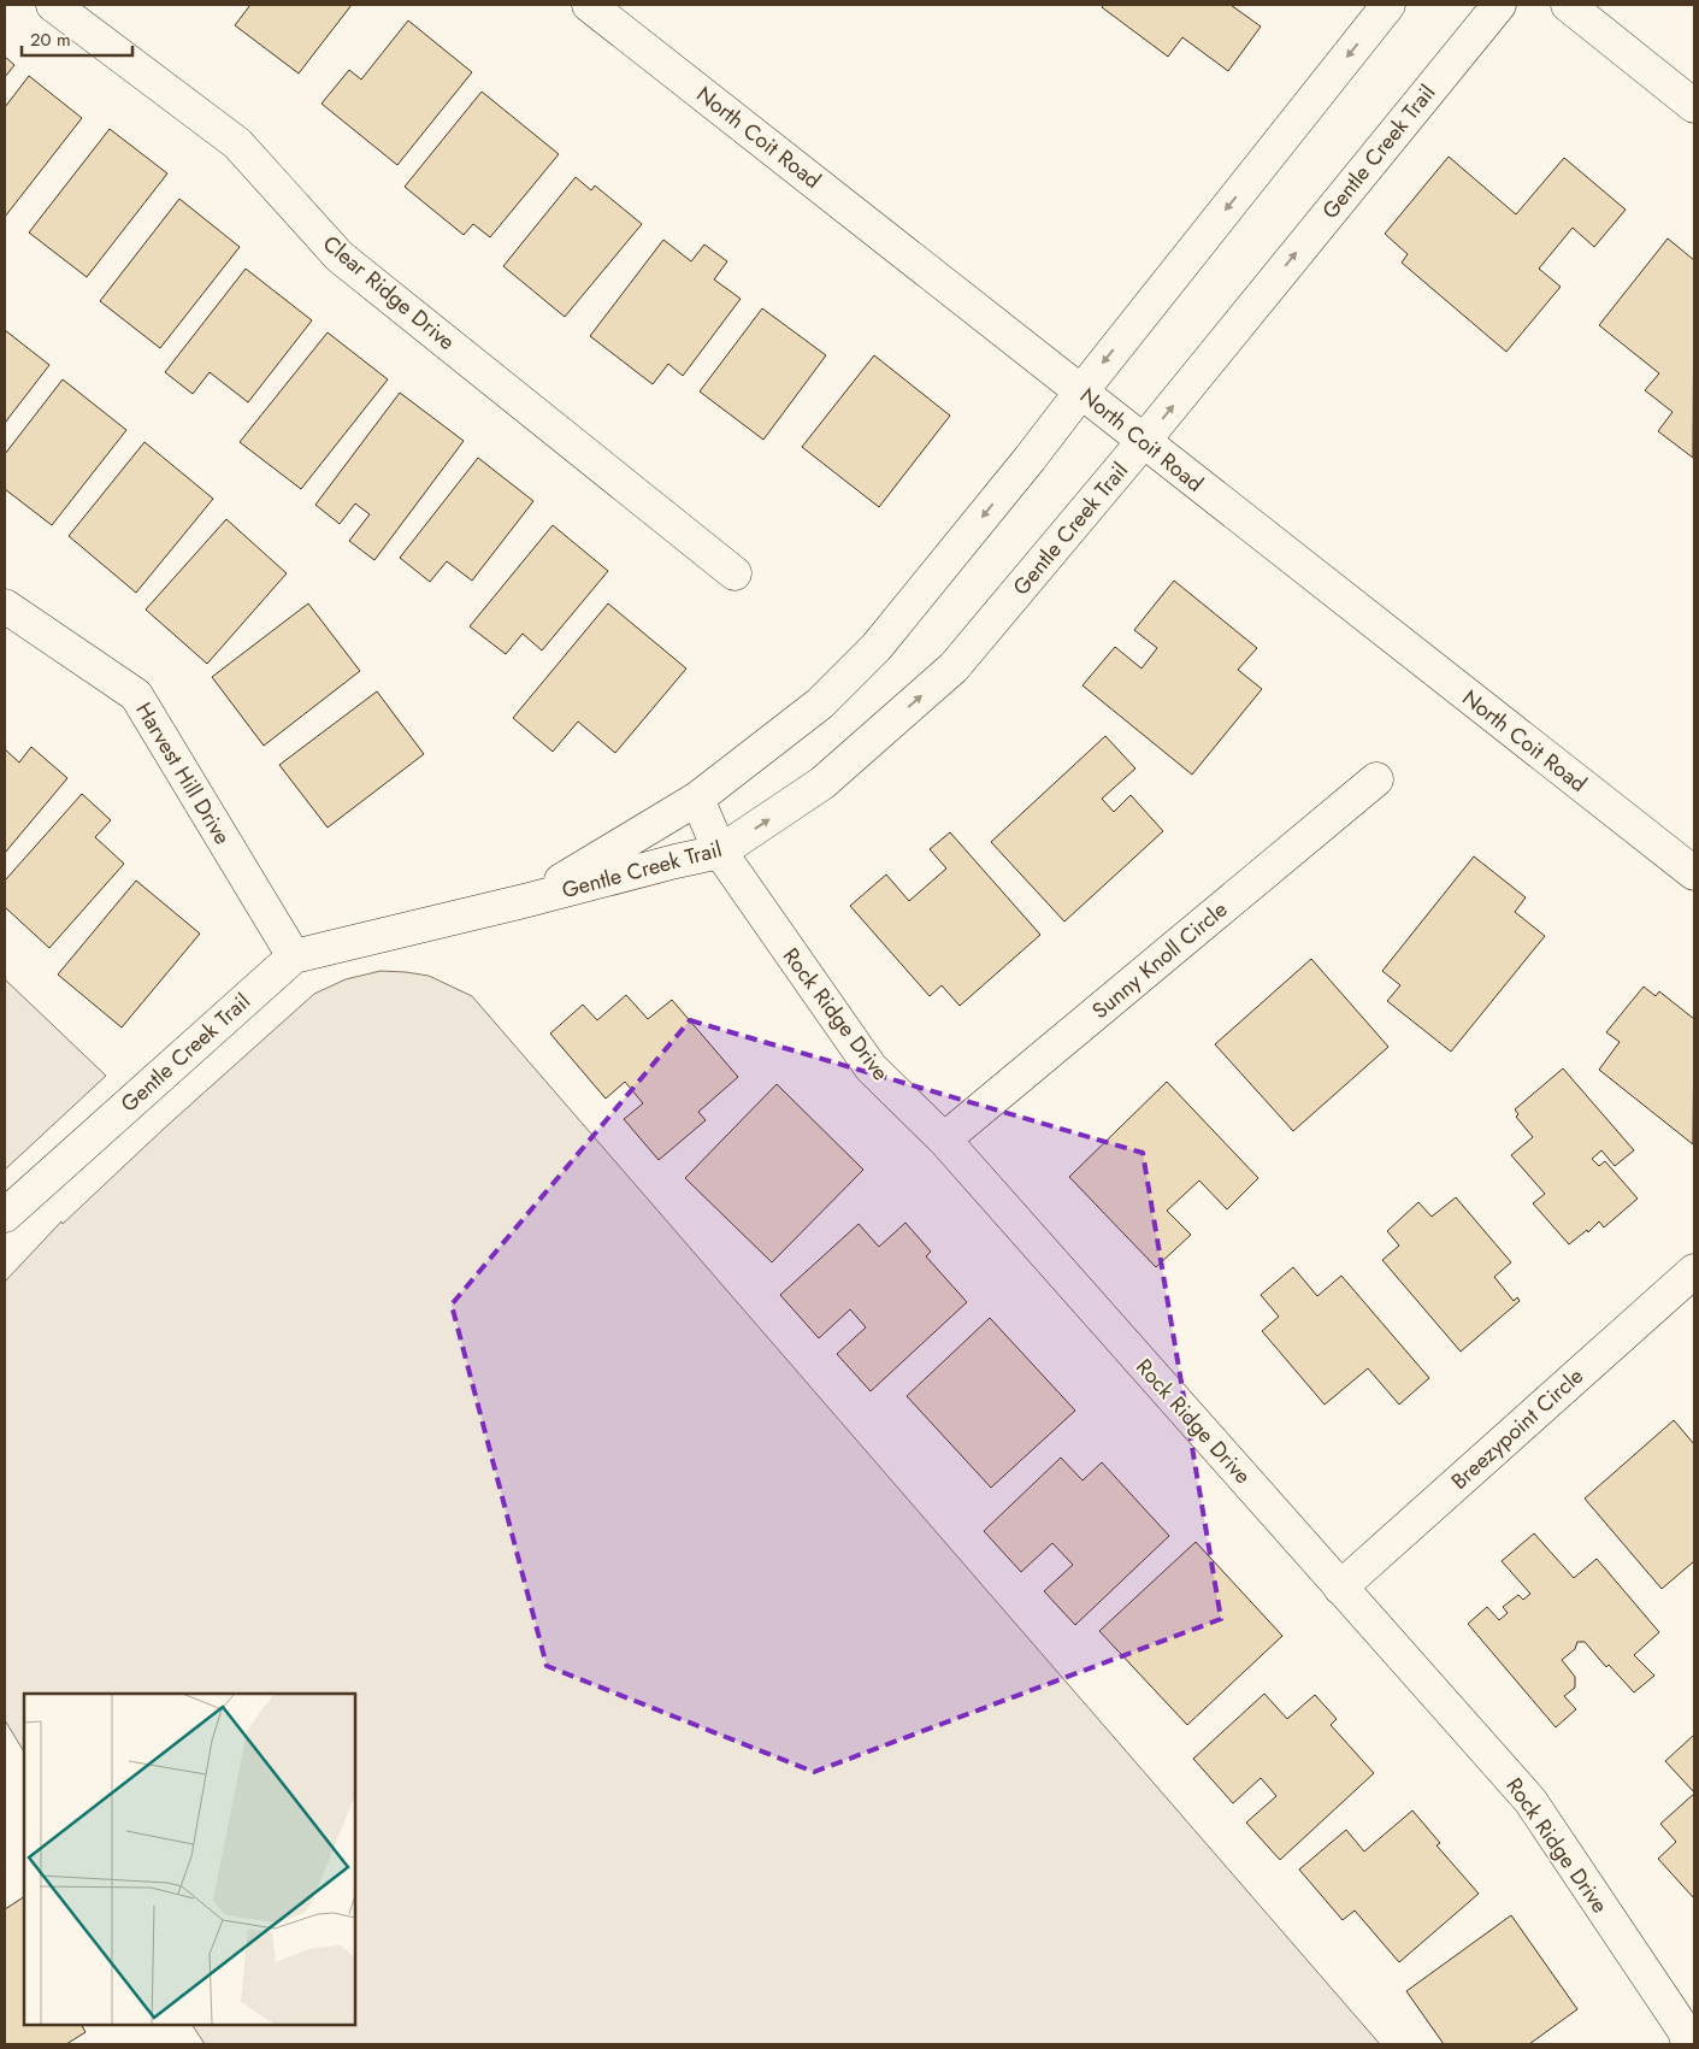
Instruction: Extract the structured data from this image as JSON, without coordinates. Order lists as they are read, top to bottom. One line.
{"streets":{"street":["North Coit Road","Gentle Creek Trail","Clear Ridge Drive","Harvest Hill Drive","Sunny Knoll Circle","Rock Ridge Drive","Breezypoint Circle"]},"crossings":[["North Coit Road","Gentle Creek Trail"],["Gentle Creek Trail","Harvest Hill Drive"],["Gentle Creek Trail","Rock Ridge Drive"],["Sunny Knoll Circle","Rock Ridge Drive"],["Rock Ridge Drive","Breezypoint Circle"]],"scale_bar":"20 m"}
